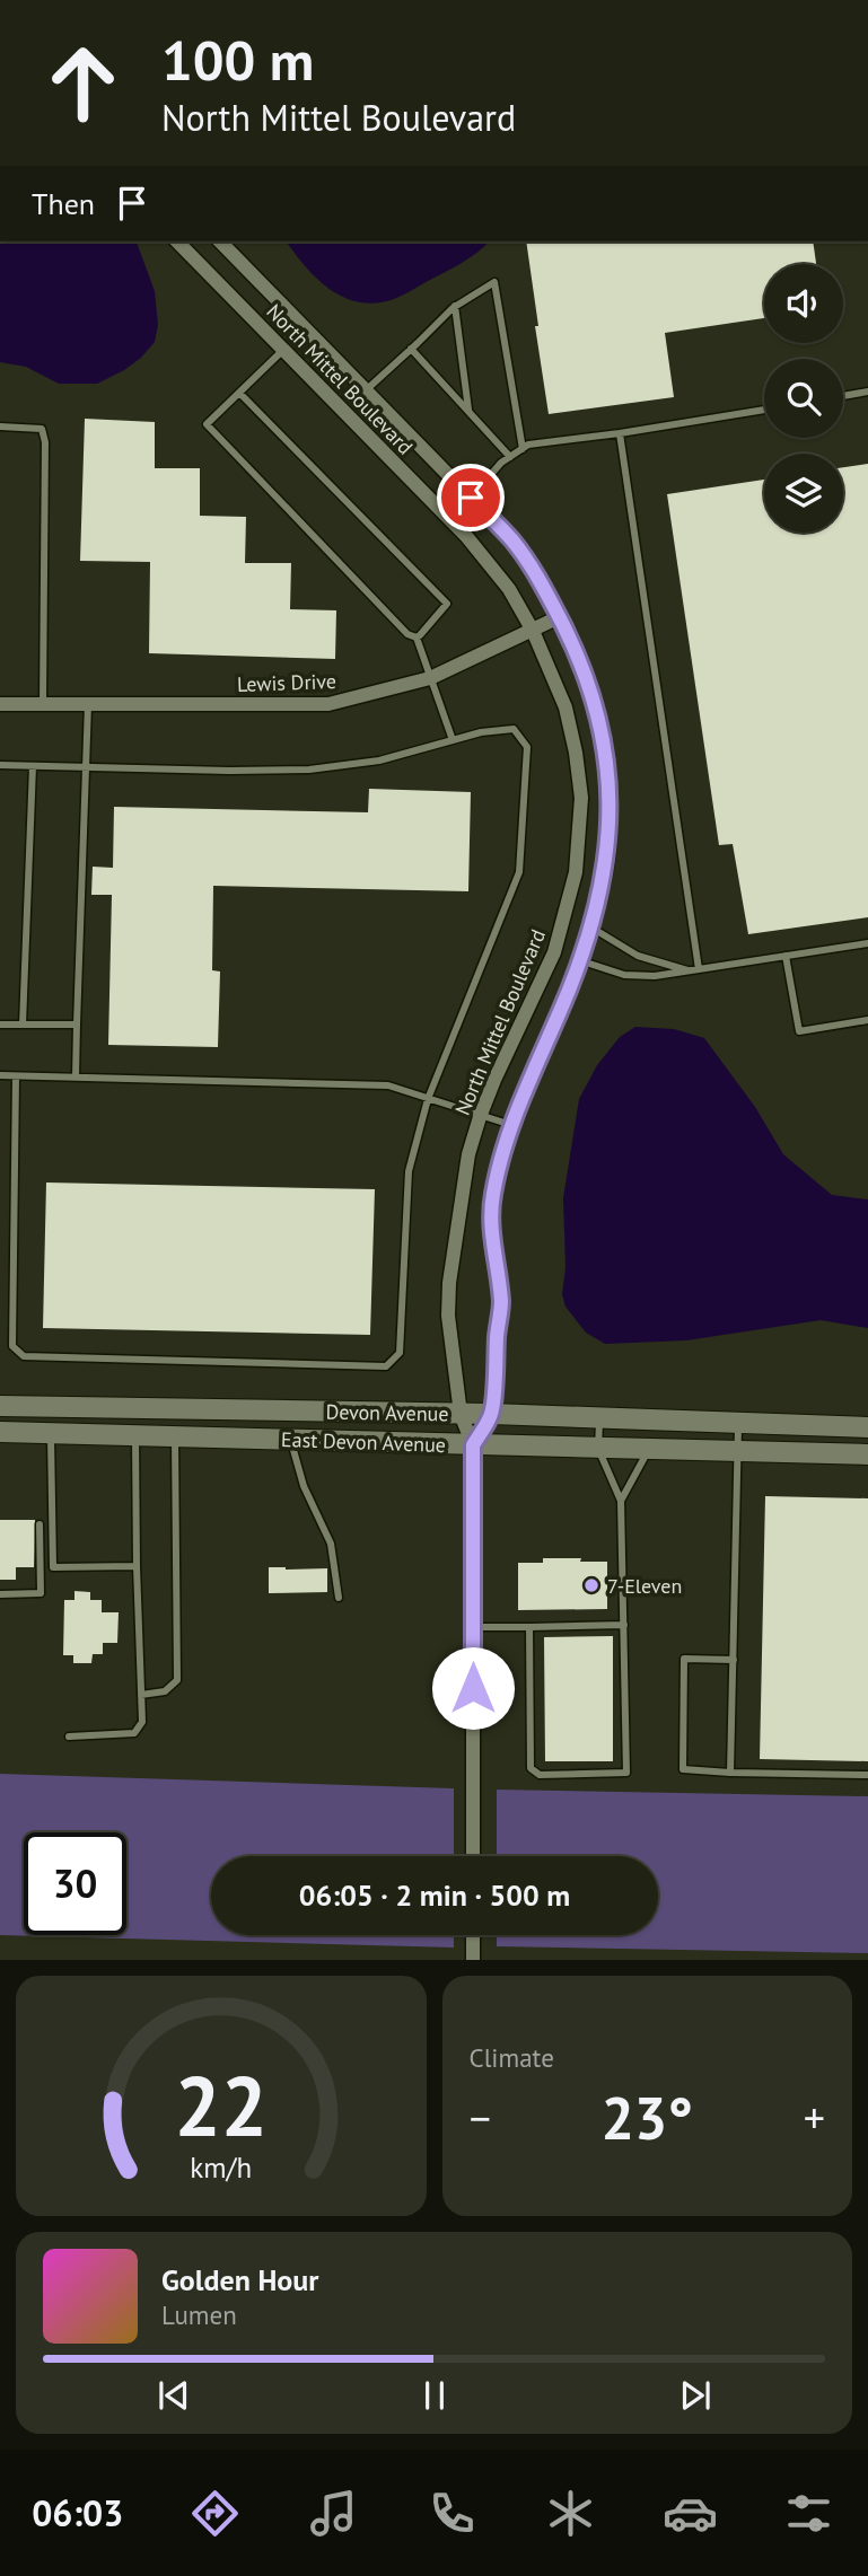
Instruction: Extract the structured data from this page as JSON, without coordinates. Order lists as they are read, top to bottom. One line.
{"streets":{"main road":["Devon Avenue","East Devon Avenue"],"street":["North Mittel Boulevard","Lewis Drive"]},"crossings":[["North Mittel Boulevard","Lewis Drive"],["North Mittel Boulevard","Devon Avenue"],["North Mittel Boulevard","East Devon Avenue"]],"places":["7-Eleven"],"page":{"turn":["100 m","North Mittel Boulevard"],"then":"Then","limit":"30","trip":"06:05 · 2 min · 500 m","tile":"Climate","heat":["−","23°","+"],"song":["Golden Hour","Lumen"],"tabs":"06:03","gauge":["22","km/h"]}}
